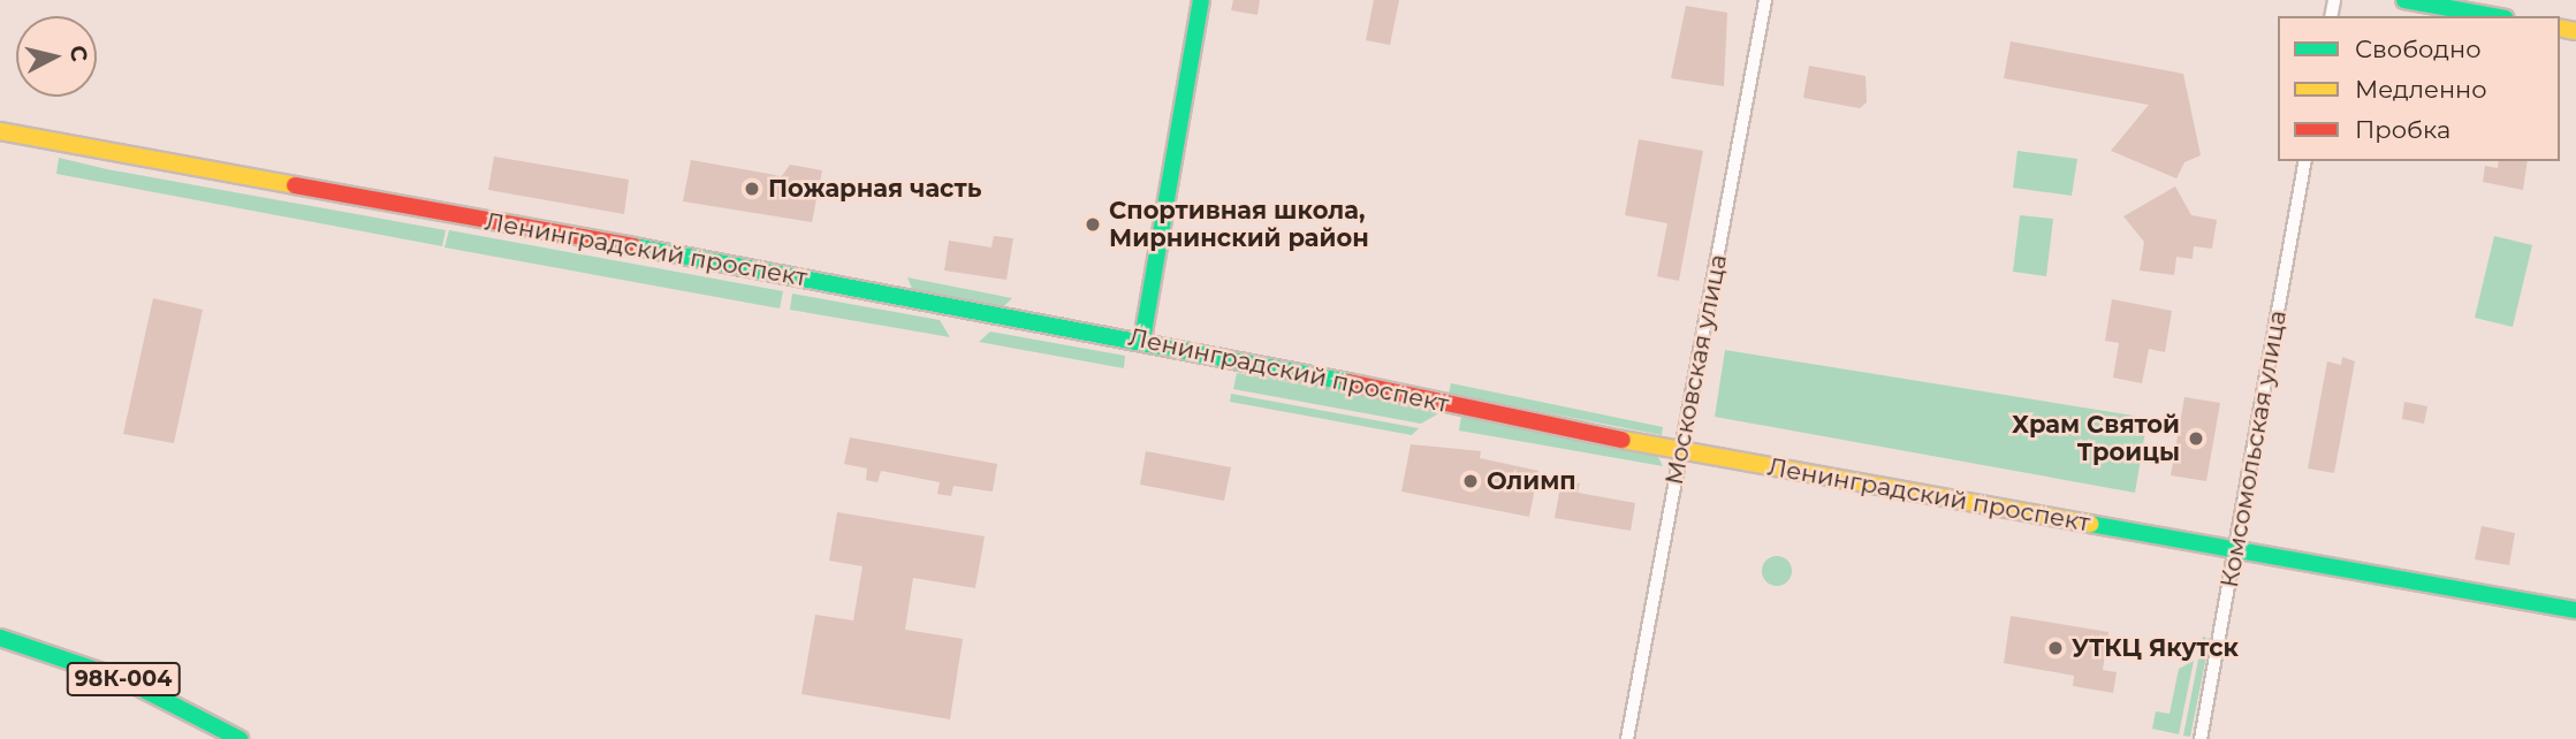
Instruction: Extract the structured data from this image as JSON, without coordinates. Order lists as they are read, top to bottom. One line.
{"streets":{"main road":["Ленинградский проспект","98К-004"],"street":["Московская улица","Комсомольская улица"]},"crossings":[["Ленинградский проспект","Московская улица"],["Ленинградский проспект","Комсомольская улица"]],"places":["Пожарная часть","Спортивная школа, Мирнинский район","Храм Святой Троицы","Олимп","УТКЦ Якутск"],"legend":["Свободно","Медленно","Пробка"],"north":"right"}
